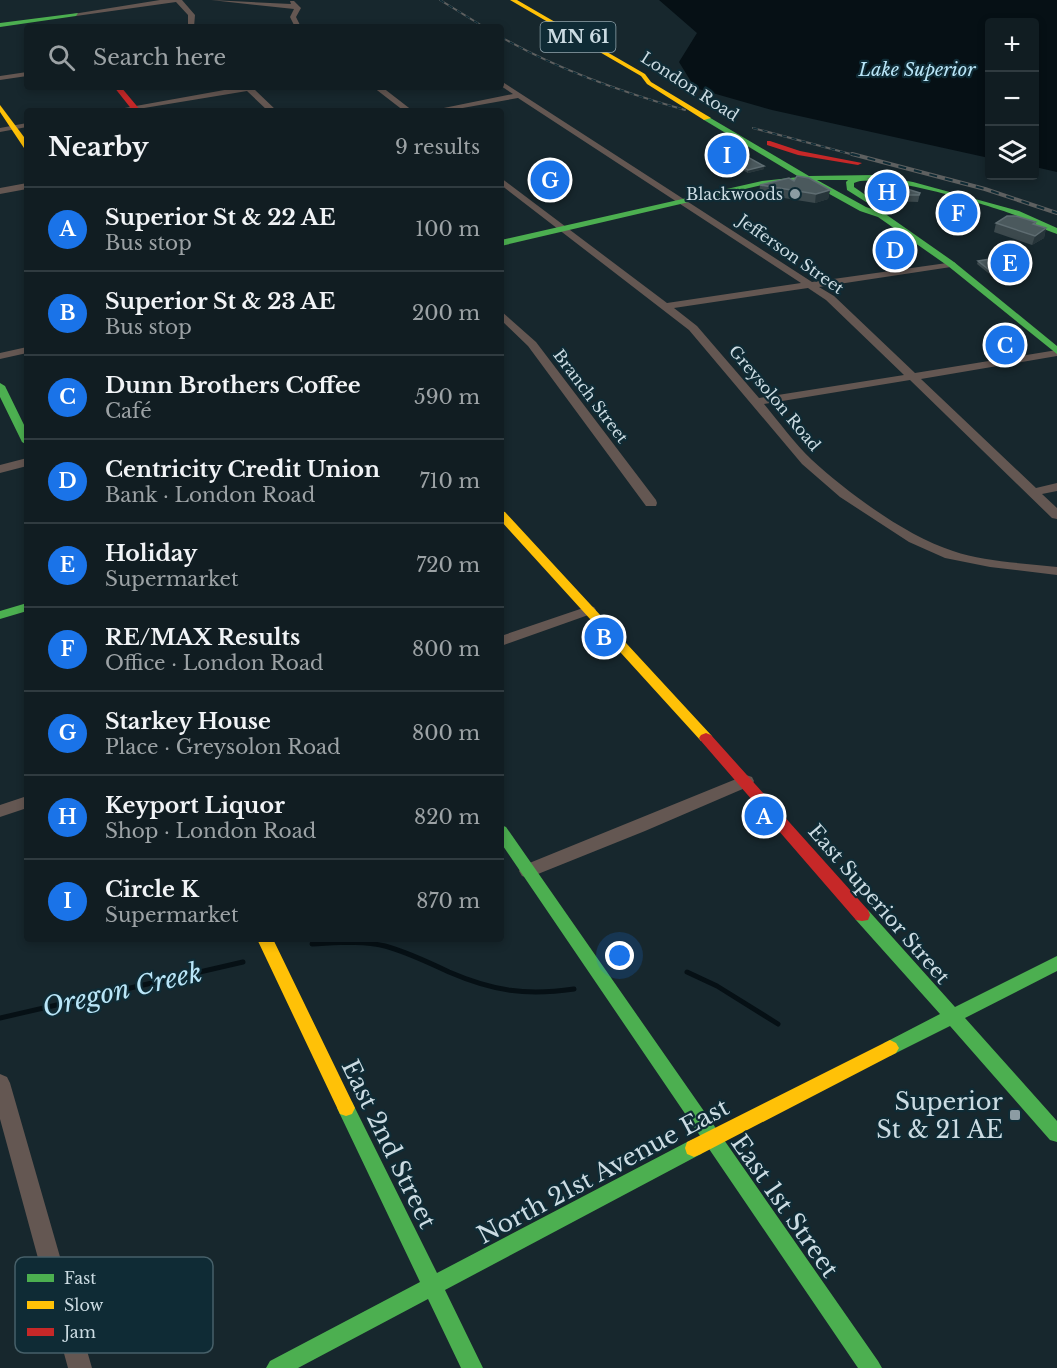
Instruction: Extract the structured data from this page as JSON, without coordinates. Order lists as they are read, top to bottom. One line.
{"streets":{"main road":["MN 61","London Road","East Superior Street","East 2nd Street","North 21st Avenue East","East 1st Street"],"street":["Jefferson Street","Branch Street","Greysolon Road"]},"crossings":[["MN 61","London Road"],["East Superior Street","North 21st Avenue East"],["East 2nd Street","North 21st Avenue East"],["North 21st Avenue East","East 1st Street"]],"water":["Lake Superior","Oregon Creek"],"places":{"other":["Blackwoods"],"transit":["Superior St & 21 AE"]},"legend":["Fast","Slow","Jam"],"page":{"map_buttons":["+","−"],"search":"Search here","heading":["Nearby","9 results"],"pins":["I","G","H","F","D","E","C","B","A"],"list":[{"mark":"A","name":"Superior St & 22 AE","note":"Bus stop","value":"100 m"},{"mark":"B","name":"Superior St & 23 AE","note":"Bus stop","value":"200 m"},{"mark":"C","name":"Dunn Brothers Coffee","note":"Café","value":"590 m"},{"mark":"D","name":"Centricity Credit Union","note":"Bank · London Road","value":"710 m"},{"mark":"E","name":"Holiday","note":"Supermarket","value":"720 m"},{"mark":"F","name":"RE/MAX Results","note":"Office · London Road","value":"800 m"},{"mark":"G","name":"Starkey House","note":"Place · Greysolon Road","value":"800 m"},{"mark":"H","name":"Keyport Liquor","note":"Shop · London Road","value":"820 m"},{"mark":"I","name":"Circle K","note":"Supermarket","value":"870 m"}]}}
